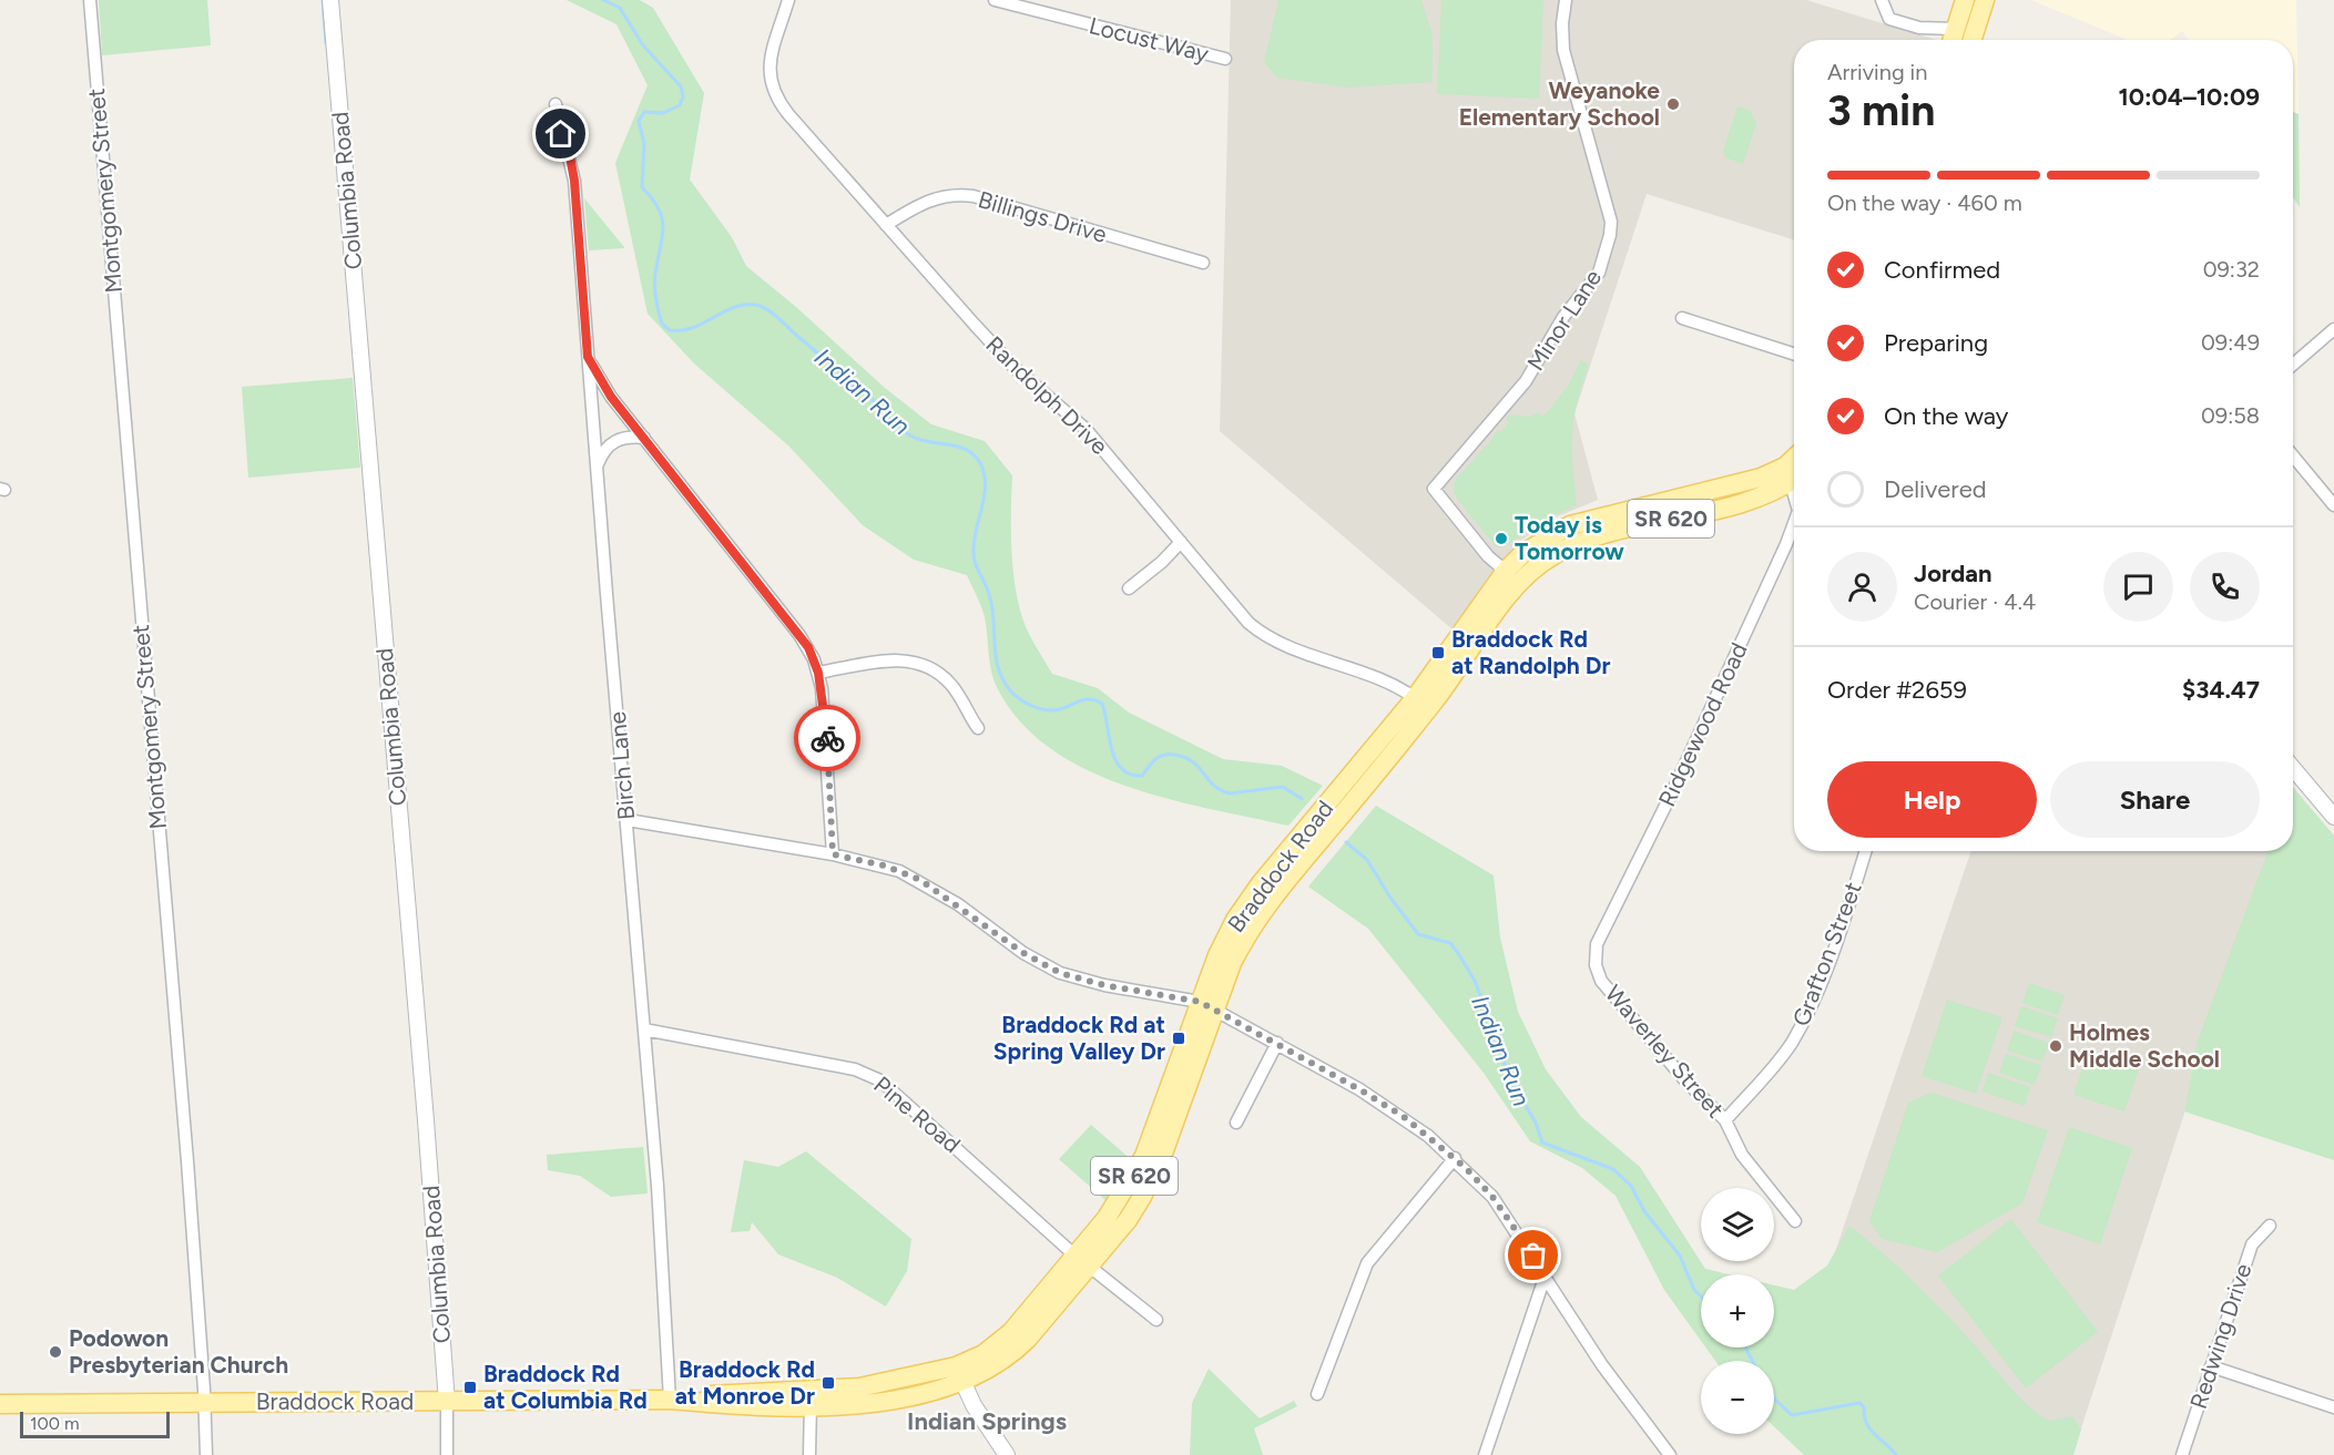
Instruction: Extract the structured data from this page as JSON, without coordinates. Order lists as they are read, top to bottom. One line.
{"streets":{"main road":["SR 620","Braddock Road"],"street":["Locust Way","Montgomery Street","Columbia Road","Billings Drive","Minor Lane","Randolph Drive","Ridgewood Road","Birch Lane","Grafton Street","Waverley Street","Pine Road","Redwing Drive"]},"crossings":[["Montgomery Street","Braddock Road"],["Columbia Road","Braddock Road"],["Billings Drive","Randolph Drive"],["Minor Lane","Braddock Road"],["Randolph Drive","Braddock Road"],["Ridgewood Road","Waverley Street"],["Birch Lane","Braddock Road"],["Birch Lane","Pine Road"],["Braddock Road","Pine Road"],["Grafton Street","Waverley Street"]],"districts":["Indian Springs"],"water":["Indian Run"],"places":{"other":["Weyanoke Elementary School","Today is Tomorrow","Holmes Middle School","Podowon Presbyterian Church"],"transit":["Braddock Rd at Randolph Dr","Braddock Rd at Spring Valley Dr","Braddock Rd at Monroe Dr","Braddock Rd at Columbia Rd"]},"scale_bar":"100 m","page":{"heading":["3 min","Arriving in","10:04–10:09"],"panel":["Jordan","Courier · 4.4","Order #2659","$34.47"],"bar":"On the way · 460 m","list":[["Confirmed","09:32"],["Preparing","09:49"],["On the way","09:58"],"Delivered"],"buttons":["Help","Share"],"map_buttons":["+","−"],"scale":"100 m"}}
